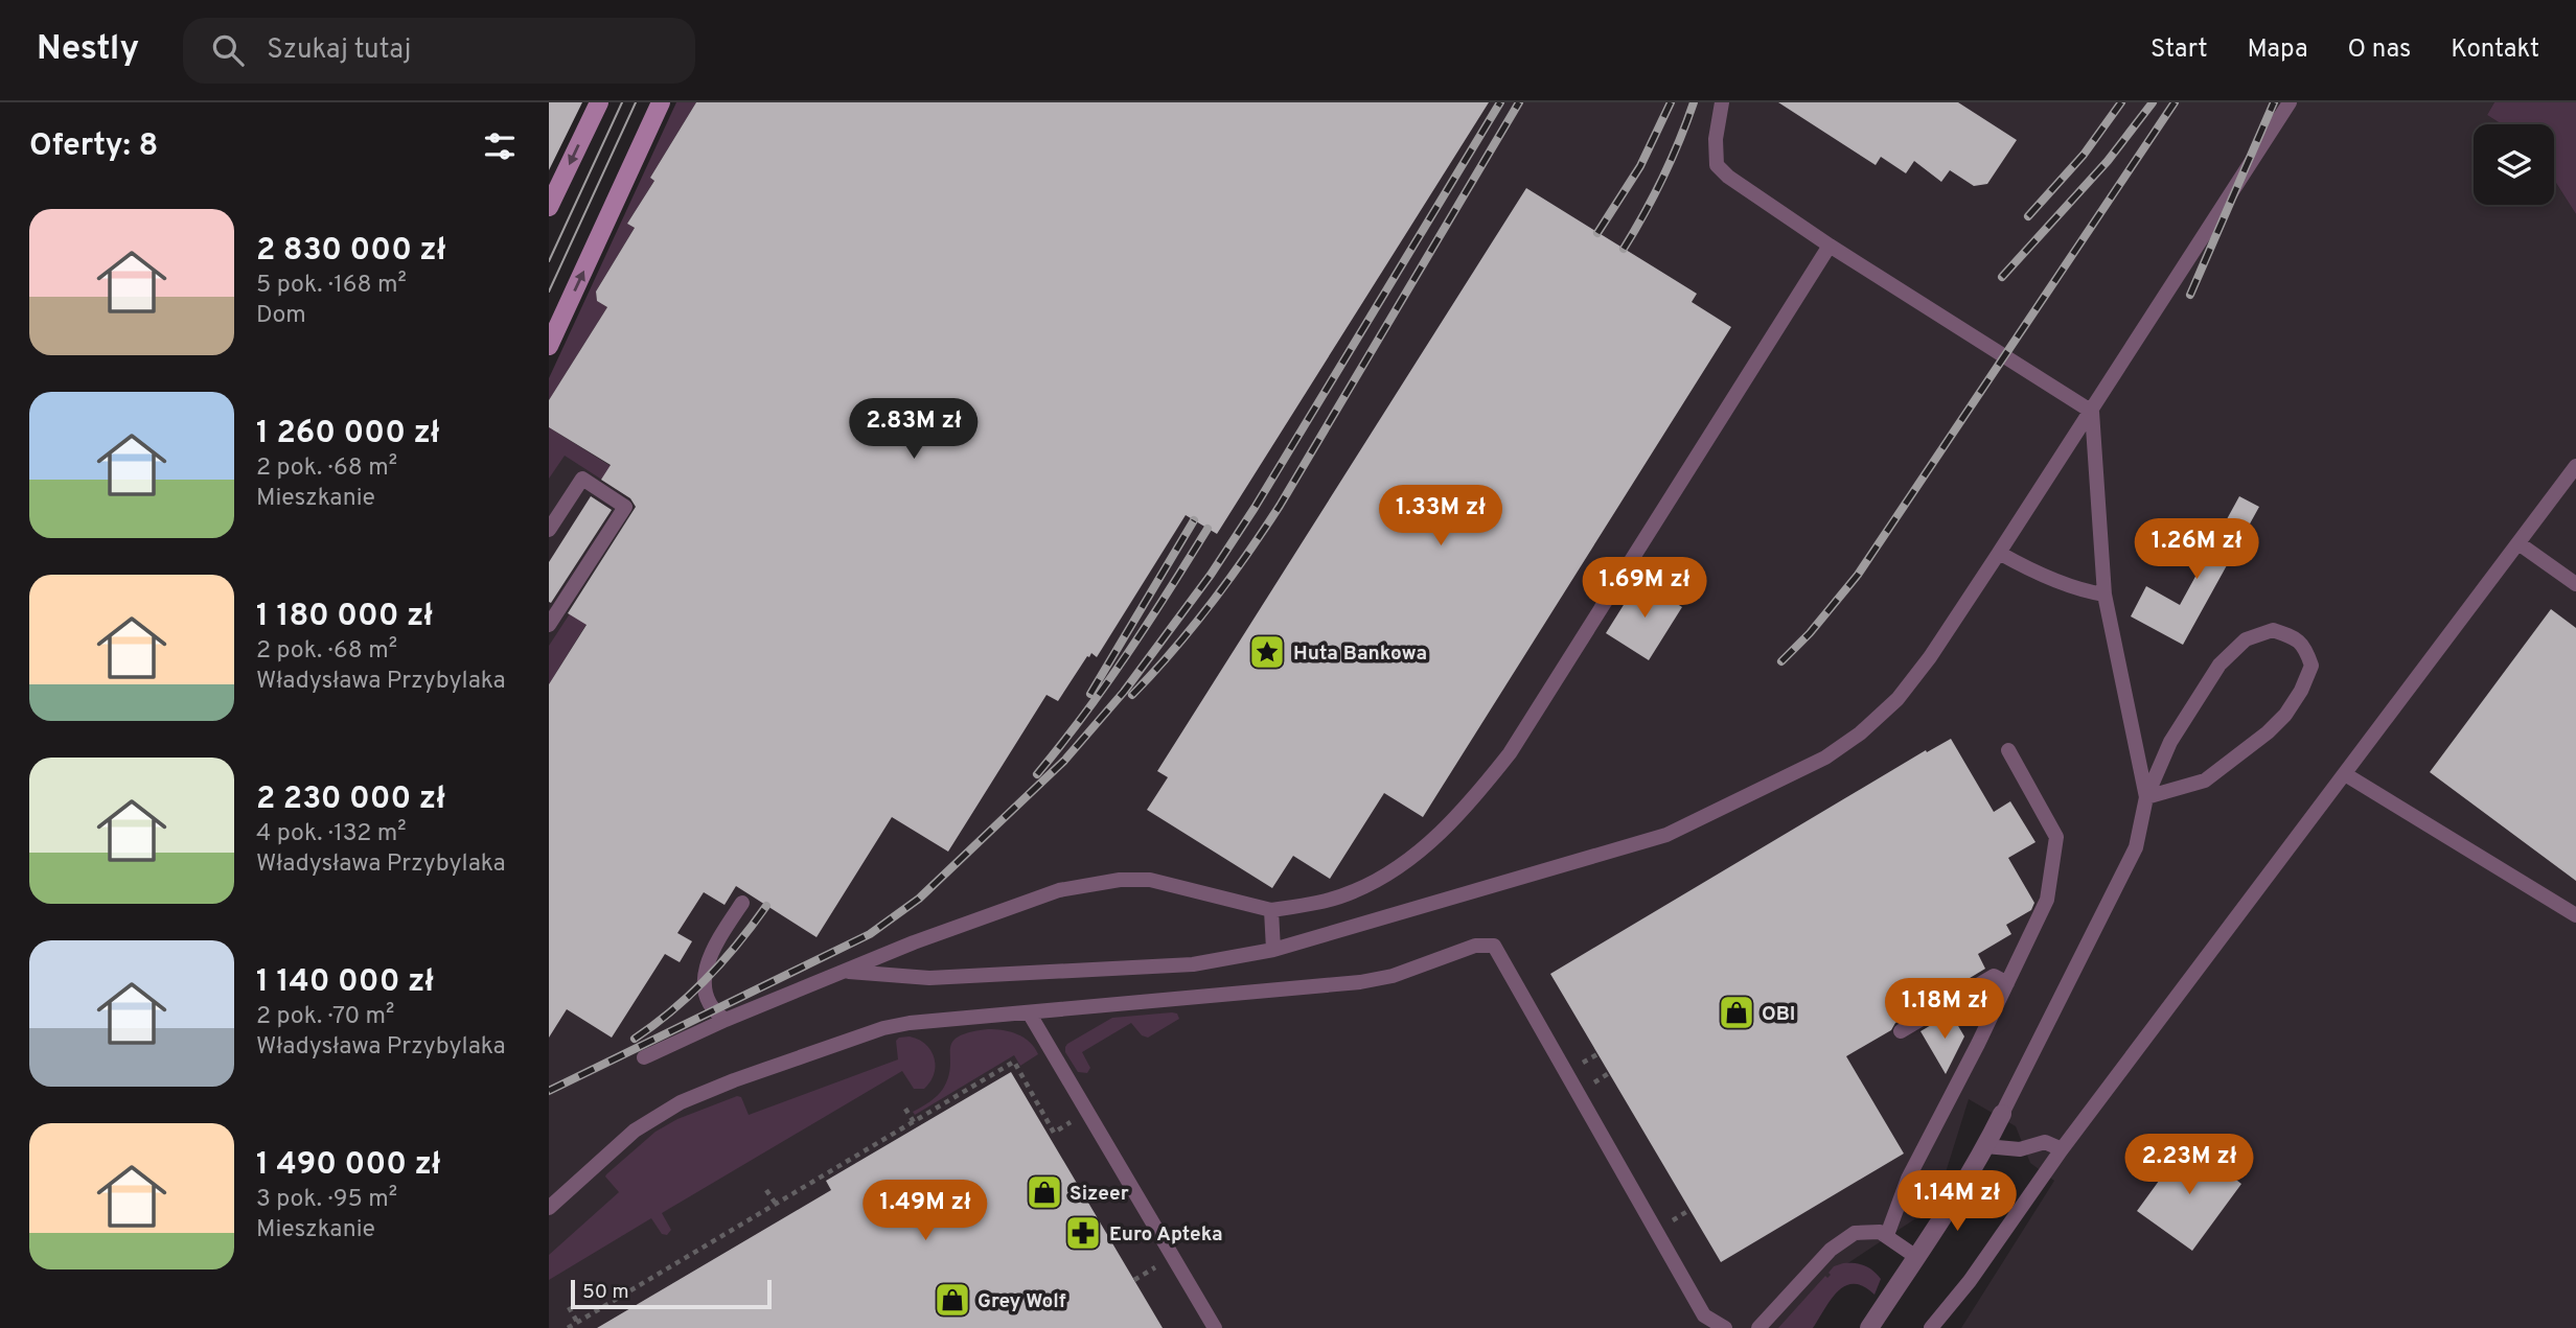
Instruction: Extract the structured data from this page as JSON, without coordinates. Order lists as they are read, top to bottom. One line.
{"places":{"place":["Huta Bankowa"],"shop":["OBI","Sizeer","Grey Wolf"],"pharmacy":["Euro Apteka"]},"scale_bar":"50 m","page":{"header":"Nestly","search":"Szukaj tutaj","nav":["Start","Mapa","O nas","Kontakt"],"heading":"Oferty: 8","list":[{"name":"2 830 000 zł","note":"5 pok. · 168 m² · Dom"},{"name":"1 260 000 zł","note":"2 pok. · 68 m² · Mieszkanie"},{"name":"1 180 000 zł","note":"2 pok. · 68 m² · Władysława Przybylaka"},{"name":"2 230 000 zł","note":"4 pok. · 132 m² · Władysława Przybylaka"},{"name":"1 140 000 zł","note":"2 pok. · 70 m² · Władysława Przybylaka"},{"name":"1 490 000 zł","note":"3 pok. · 95 m² · Mieszkanie"}],"price":["2.83M zł","1.33M zł","1.26M zł","1.69M zł","1.18M zł","2.23M zł","1.14M zł","1.49M zł"],"scale":"50 m"}}
